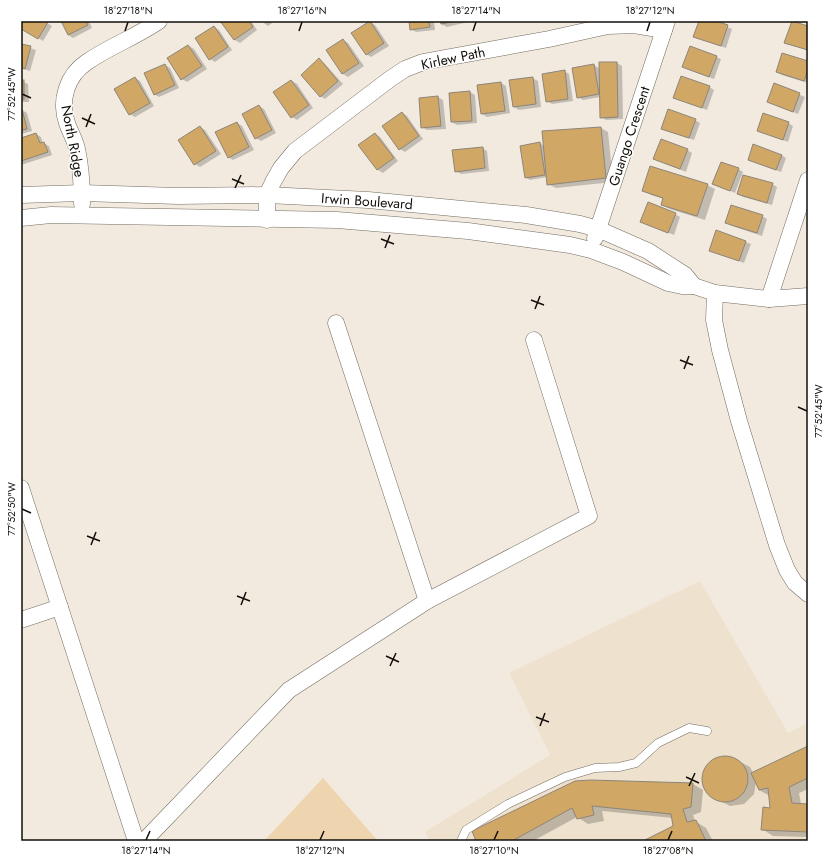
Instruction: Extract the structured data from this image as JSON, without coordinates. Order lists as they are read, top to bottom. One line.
{"streets":{"street":["Kirlew Path","Guango Crescent","North Ridge","Irwin Boulevard"]},"crossings":[["Kirlew Path","Guango Crescent"],["Kirlew Path","Irwin Boulevard"],["Guango Crescent","Irwin Boulevard"],["North Ridge","Irwin Boulevard"]],"coordinates":["18°27'18\"N","18°27'16\"N","18°27'14\"N","18°27'12\"N","77°52'45\"W","77°52'50\"W","18°27'10\"N","18°27'08\"N"]}
